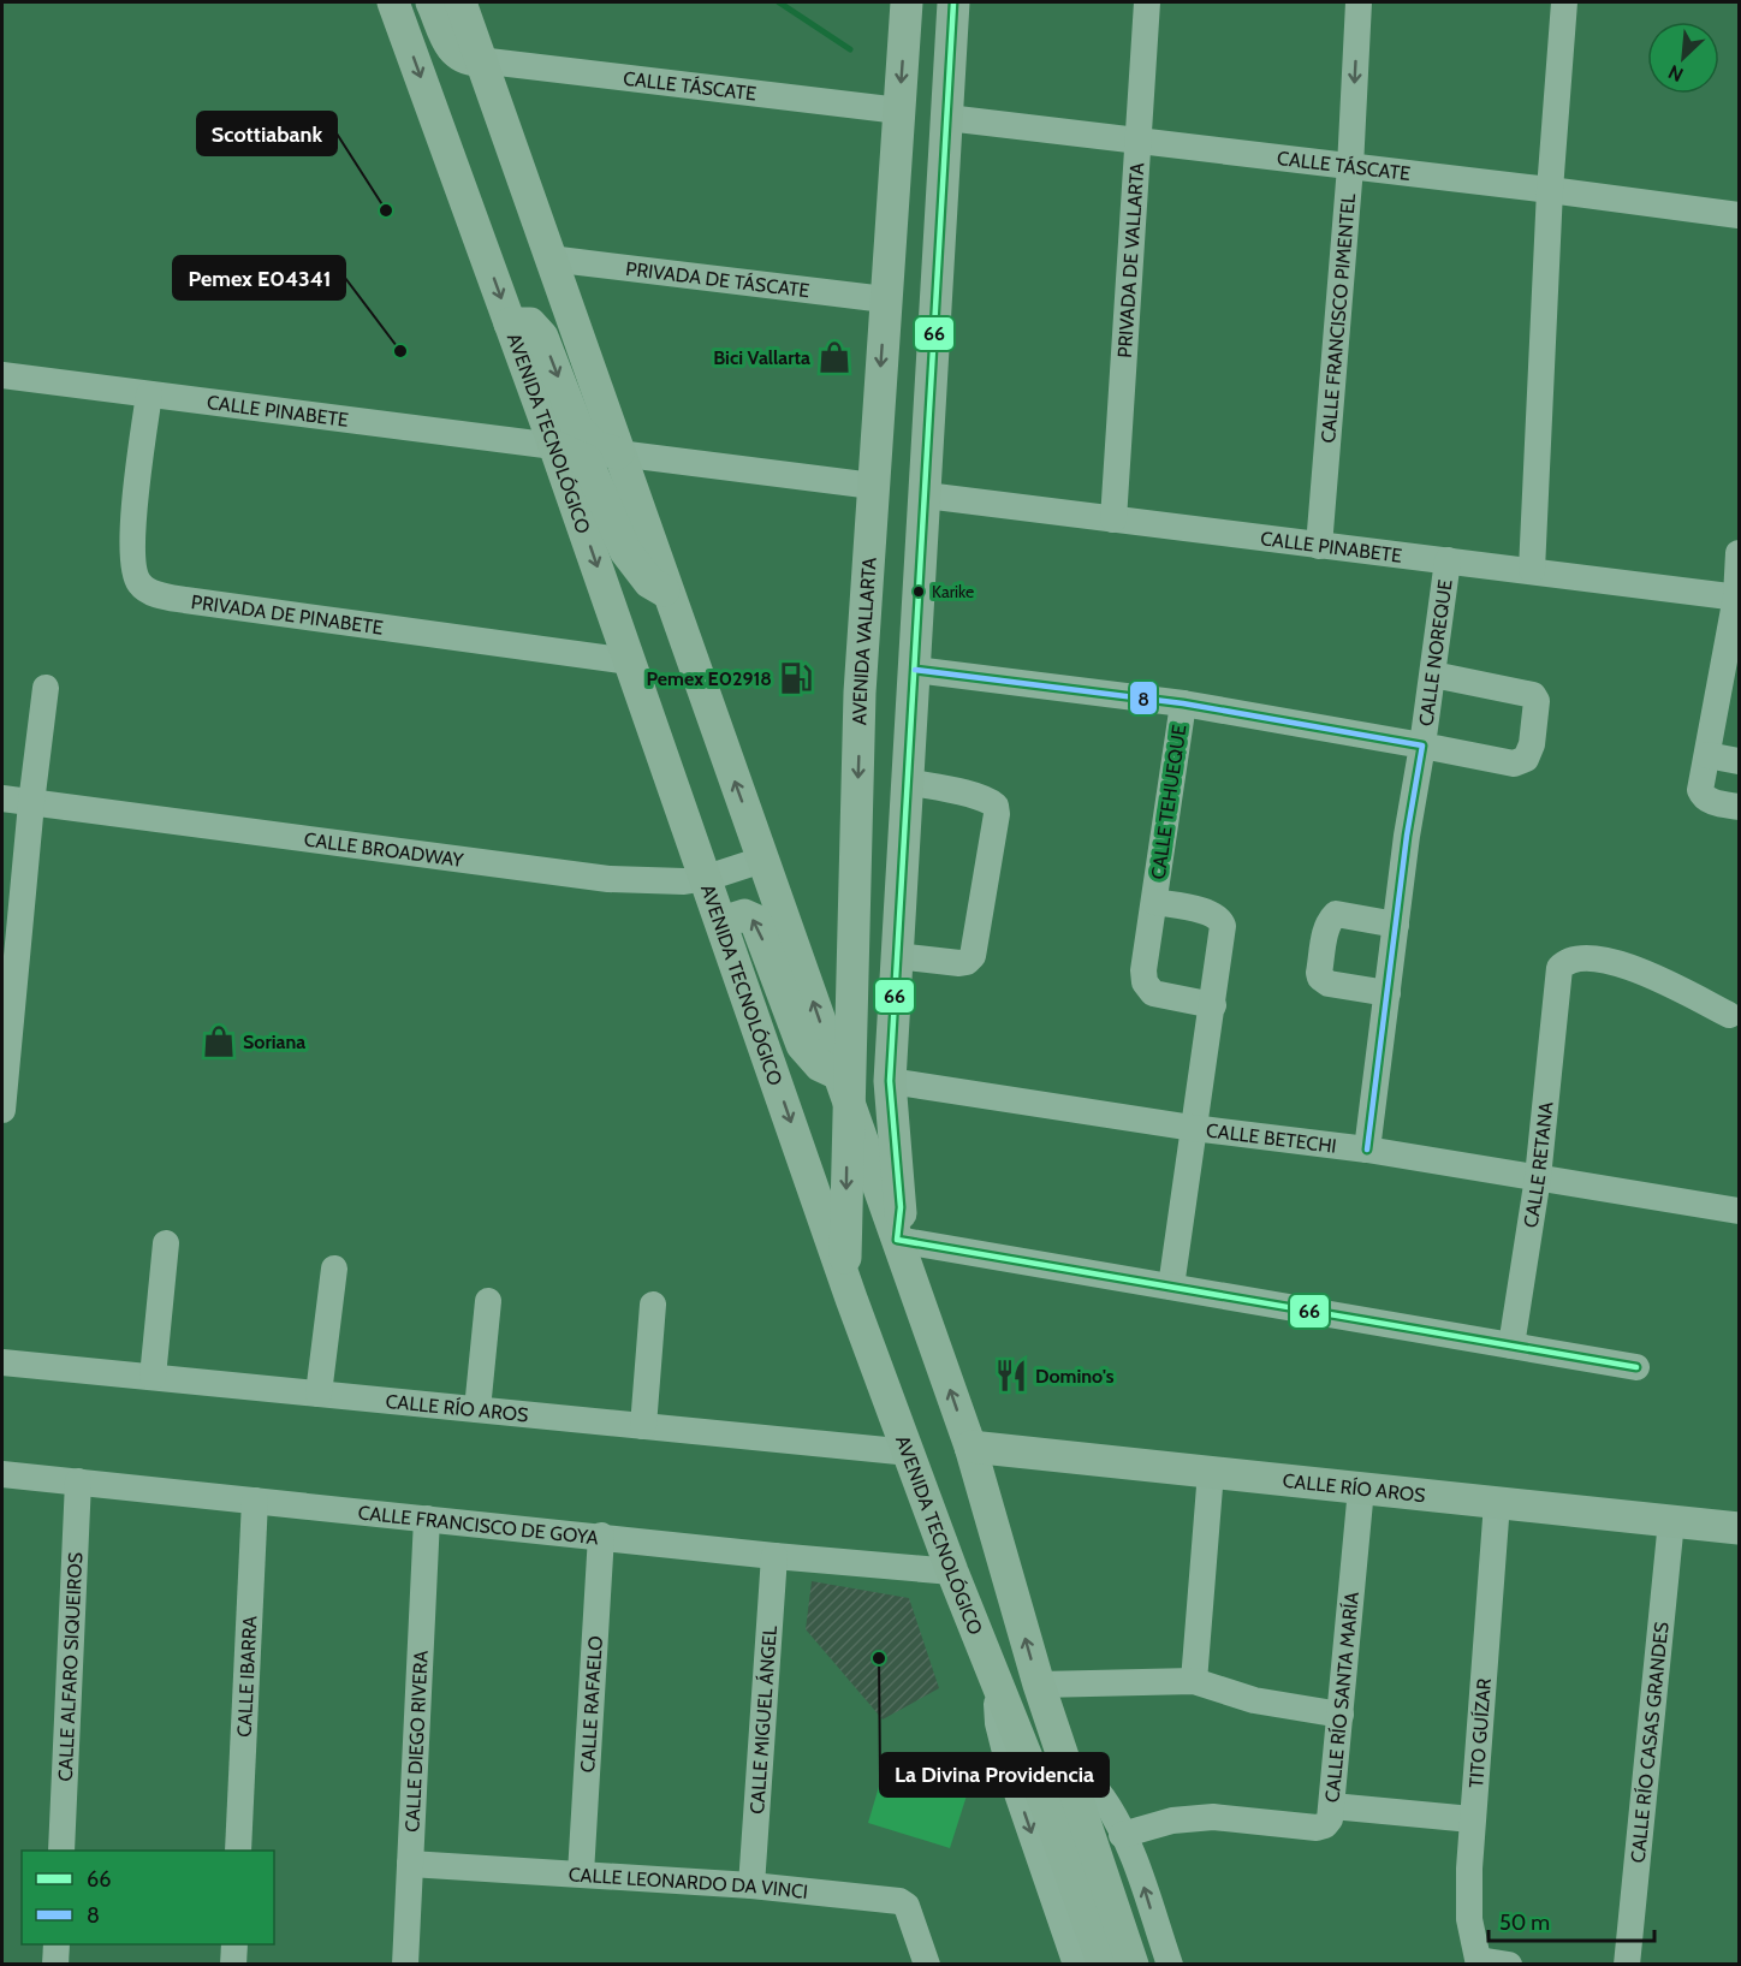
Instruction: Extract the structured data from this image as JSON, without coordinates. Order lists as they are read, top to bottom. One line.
{"streets":{"main road":["AVENIDA TECNOLÓGICO","AVENIDA VALLARTA","CALLE RÍO AROS"],"street":["CALLE TÁSCATE","PRIVADA DE VALLARTA","PRIVADA DE TÁSCATE","CALLE FRANCISCO PIMENTEL","CALLE PINABETE","PRIVADA DE PINABETE","CALLE NOREQUE","CALLE TEHUEQUE","CALLE BROADWAY","CALLE BETECHI","CALLE RETANA","CALLE FRANCISCO DE GOYA","CALLE ALFARO SIQUEIROS","CALLE IBARRA","CALLE RÍO SANTA MARÍA","CALLE RAFAELO","CALLE MIGUEL ÁNGEL","TITO GUÍZAR","CALLE DIEGO RIVERA","CALLE RÍO CASAS GRANDES","CALLE LEONARDO DA VINCI"]},"crossings":[["CALLE TÁSCATE","PRIVADA DE VALLARTA"],["CALLE TÁSCATE","CALLE FRANCISCO PIMENTEL"],["CALLE TÁSCATE","AVENIDA VALLARTA"],["PRIVADA DE VALLARTA","CALLE PINABETE"],["PRIVADA DE TÁSCATE","AVENIDA VALLARTA"],["CALLE FRANCISCO PIMENTEL","CALLE PINABETE"],["CALLE PINABETE","AVENIDA TECNOLÓGICO"],["CALLE PINABETE","PRIVADA DE PINABETE"],["CALLE PINABETE","CALLE NOREQUE"],["AVENIDA TECNOLÓGICO","PRIVADA DE PINABETE"],["AVENIDA TECNOLÓGICO","AVENIDA VALLARTA"],["AVENIDA TECNOLÓGICO","CALLE BROADWAY"],["AVENIDA TECNOLÓGICO","CALLE RÍO AROS"],["AVENIDA TECNOLÓGICO","CALLE FRANCISCO DE GOYA"],["CALLE NOREQUE","CALLE BETECHI"],["CALLE TEHUEQUE","CALLE BETECHI"],["CALLE BETECHI","CALLE RETANA"],["CALLE RÍO AROS","CALLE RÍO SANTA MARÍA"],["CALLE RÍO AROS","TITO GUÍZAR"],["CALLE RÍO AROS","CALLE RÍO CASAS GRANDES"],["CALLE FRANCISCO DE GOYA","CALLE ALFARO SIQUEIROS"],["CALLE FRANCISCO DE GOYA","CALLE IBARRA"],["CALLE FRANCISCO DE GOYA","CALLE RAFAELO"],["CALLE FRANCISCO DE GOYA","CALLE MIGUEL ÁNGEL"],["CALLE FRANCISCO DE GOYA","CALLE DIEGO RIVERA"],["CALLE RAFAELO","CALLE LEONARDO DA VINCI"],["CALLE MIGUEL ÁNGEL","CALLE LEONARDO DA VINCI"],["CALLE DIEGO RIVERA","CALLE LEONARDO DA VINCI"]],"places":{"other":["Scottiabank","Pemex E04341","Karike","La Divina Providencia"],"shop":["Bici Vallarta","Soriana"],"fuel station":["Pemex E02918"],"restaurant":["Domino's"]},"lines":["transit line 66","transit line 8"],"legend":["66","8"],"scale_bar":"50 m","north":"bottom left"}
